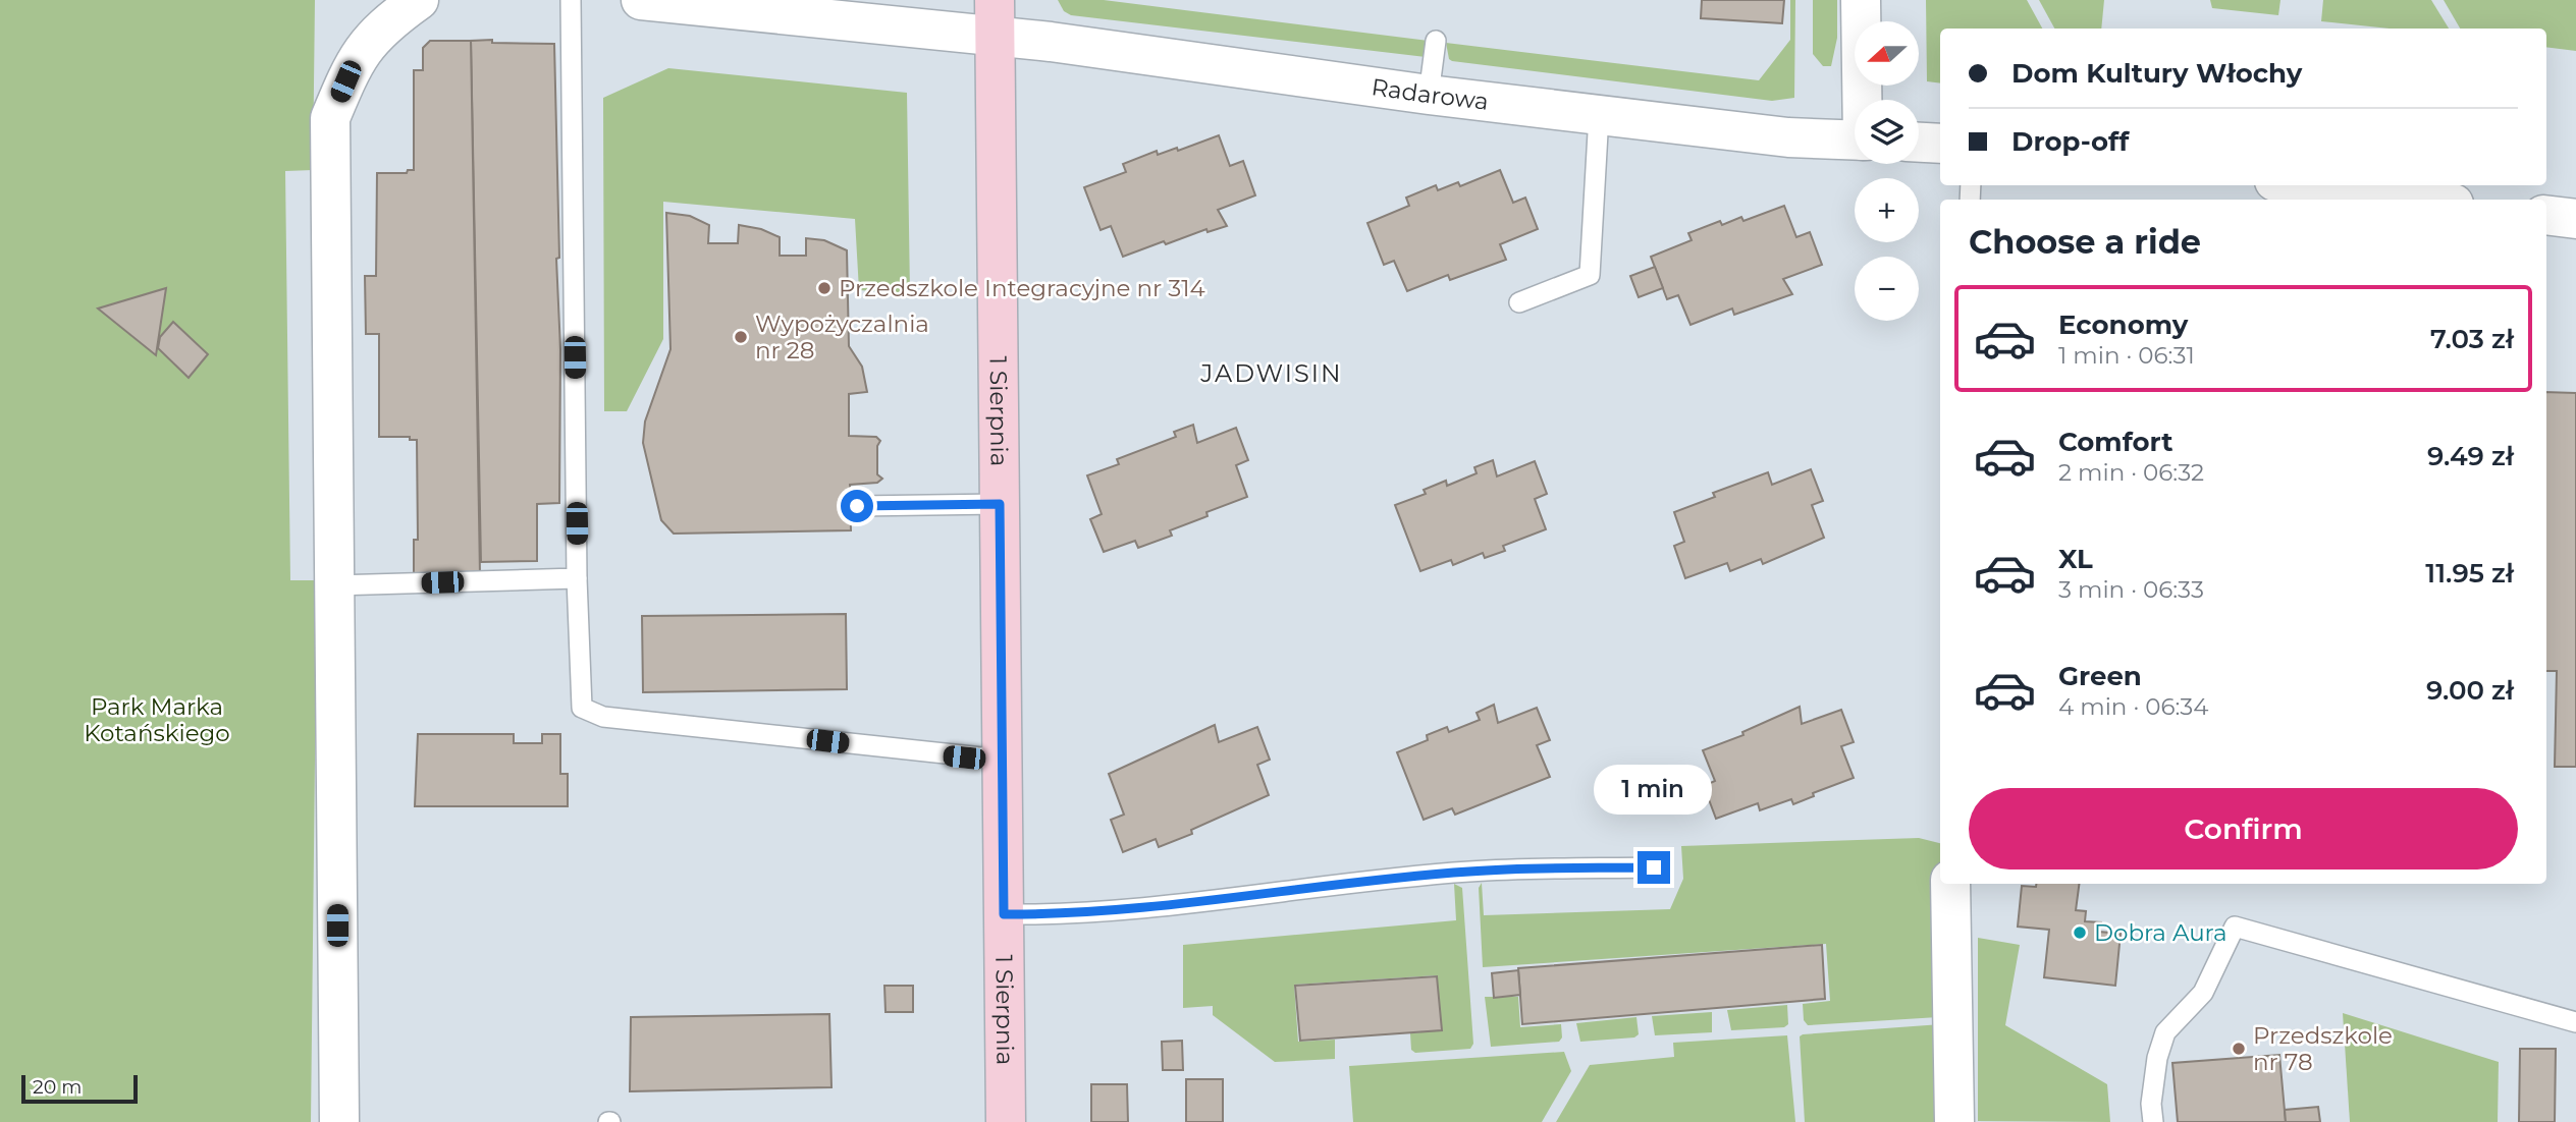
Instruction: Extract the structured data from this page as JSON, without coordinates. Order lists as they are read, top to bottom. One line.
{"streets":{"street":["Radarowa","1 Sierpnia"]},"crossings":[["Radarowa","1 Sierpnia"]],"districts":["JADWISIN"],"parks":["Park Marka Kotańskiego"],"places":["Przedszkole Integracyjne nr 314","Wypożyczalnia nr 28","Dobra Aura","Przedszkole nr 78"],"scale_bar":"20 m","north":"left","page":{"map_buttons":["+","−"],"banner":["Dom Kultury Włochy","Drop-off"],"heading":"Choose a ride","list":[{"name":"Economy","note":"1 min · 06:31","value":"7.03 zł"},{"name":"Comfort","note":"2 min · 06:32","value":"9.49 zł"},{"name":"XL","note":"3 min · 06:33","value":"11.95 zł"},{"name":"Green","note":"4 min · 06:34","value":"9.00 zł"}],"bubble":"1 min","buttons":"Confirm","scale":"20 m"}}
